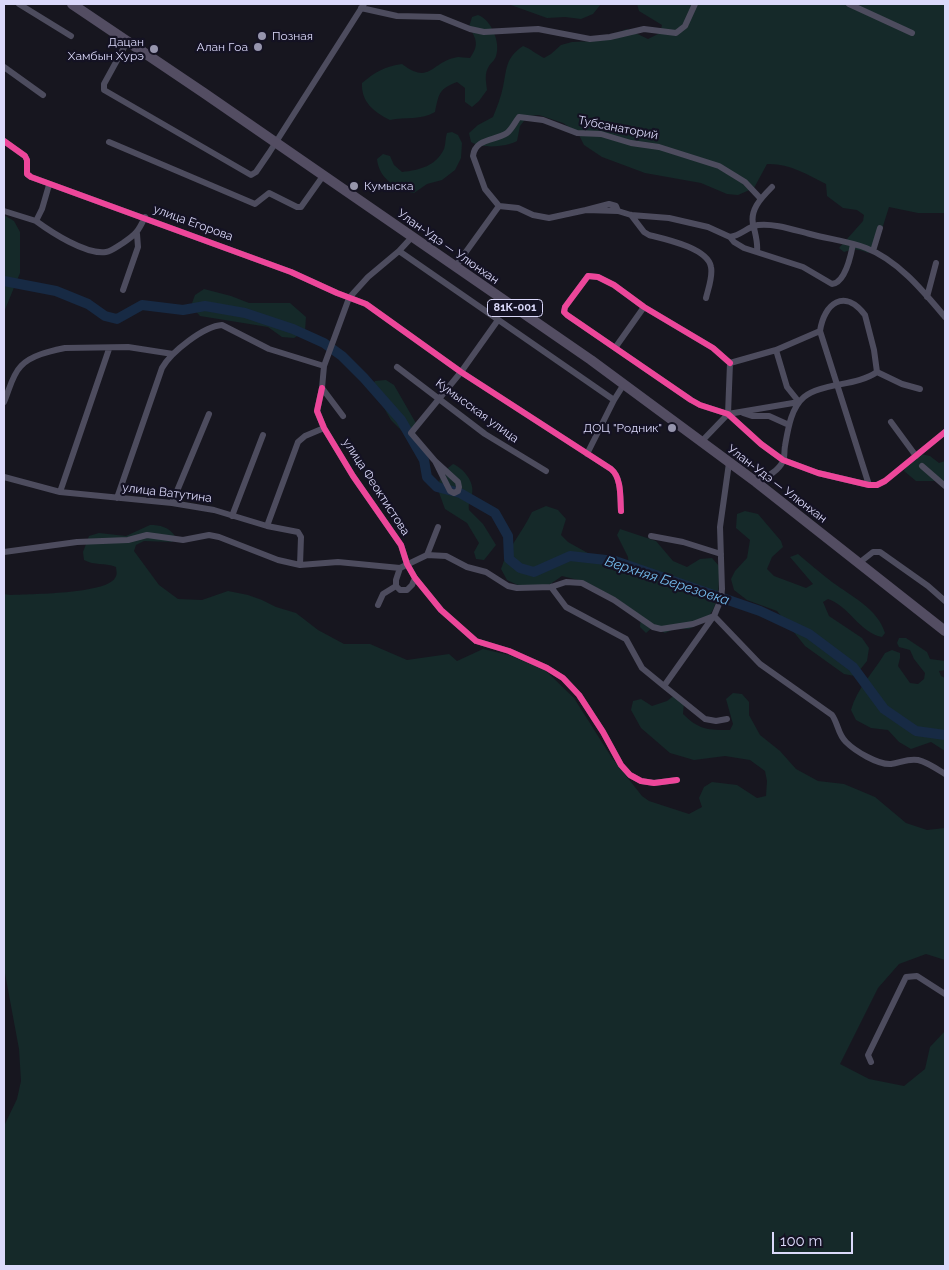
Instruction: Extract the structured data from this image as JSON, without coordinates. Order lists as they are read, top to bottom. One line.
{"streets":{"main road":["Улан-Удэ — Улюнхан","81К-001"],"street":["Тубсанаторий","улица Егорова","Кумысская улица","улица Феоктистова","улица Ватутина"]},"crossings":[["улица Егорова","улица Феоктистова"],["Улан-Удэ — Улюнхан","улица Феоктистова"]],"water":["Верхняя Березовка"],"places":["Позная","Алан Гоа","Дацан Хамбын Хурэ","Кумыска","ДОЦ \"Родник\""],"scale_bar":"100 m"}
